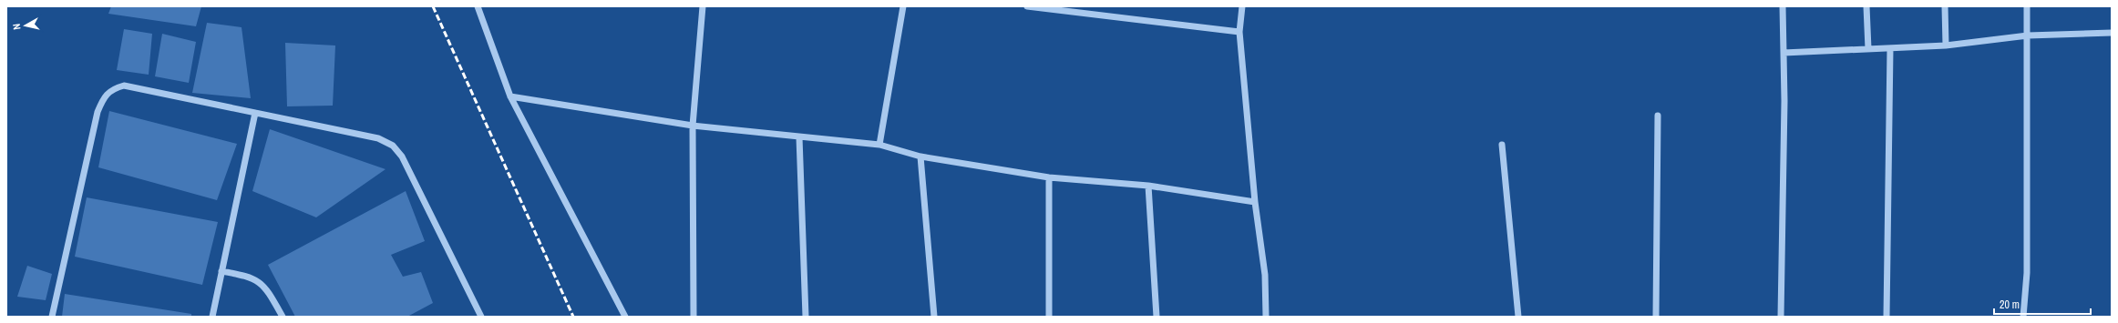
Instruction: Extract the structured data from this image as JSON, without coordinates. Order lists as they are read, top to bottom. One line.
{"scale_bar":"20 m","north":"left"}
